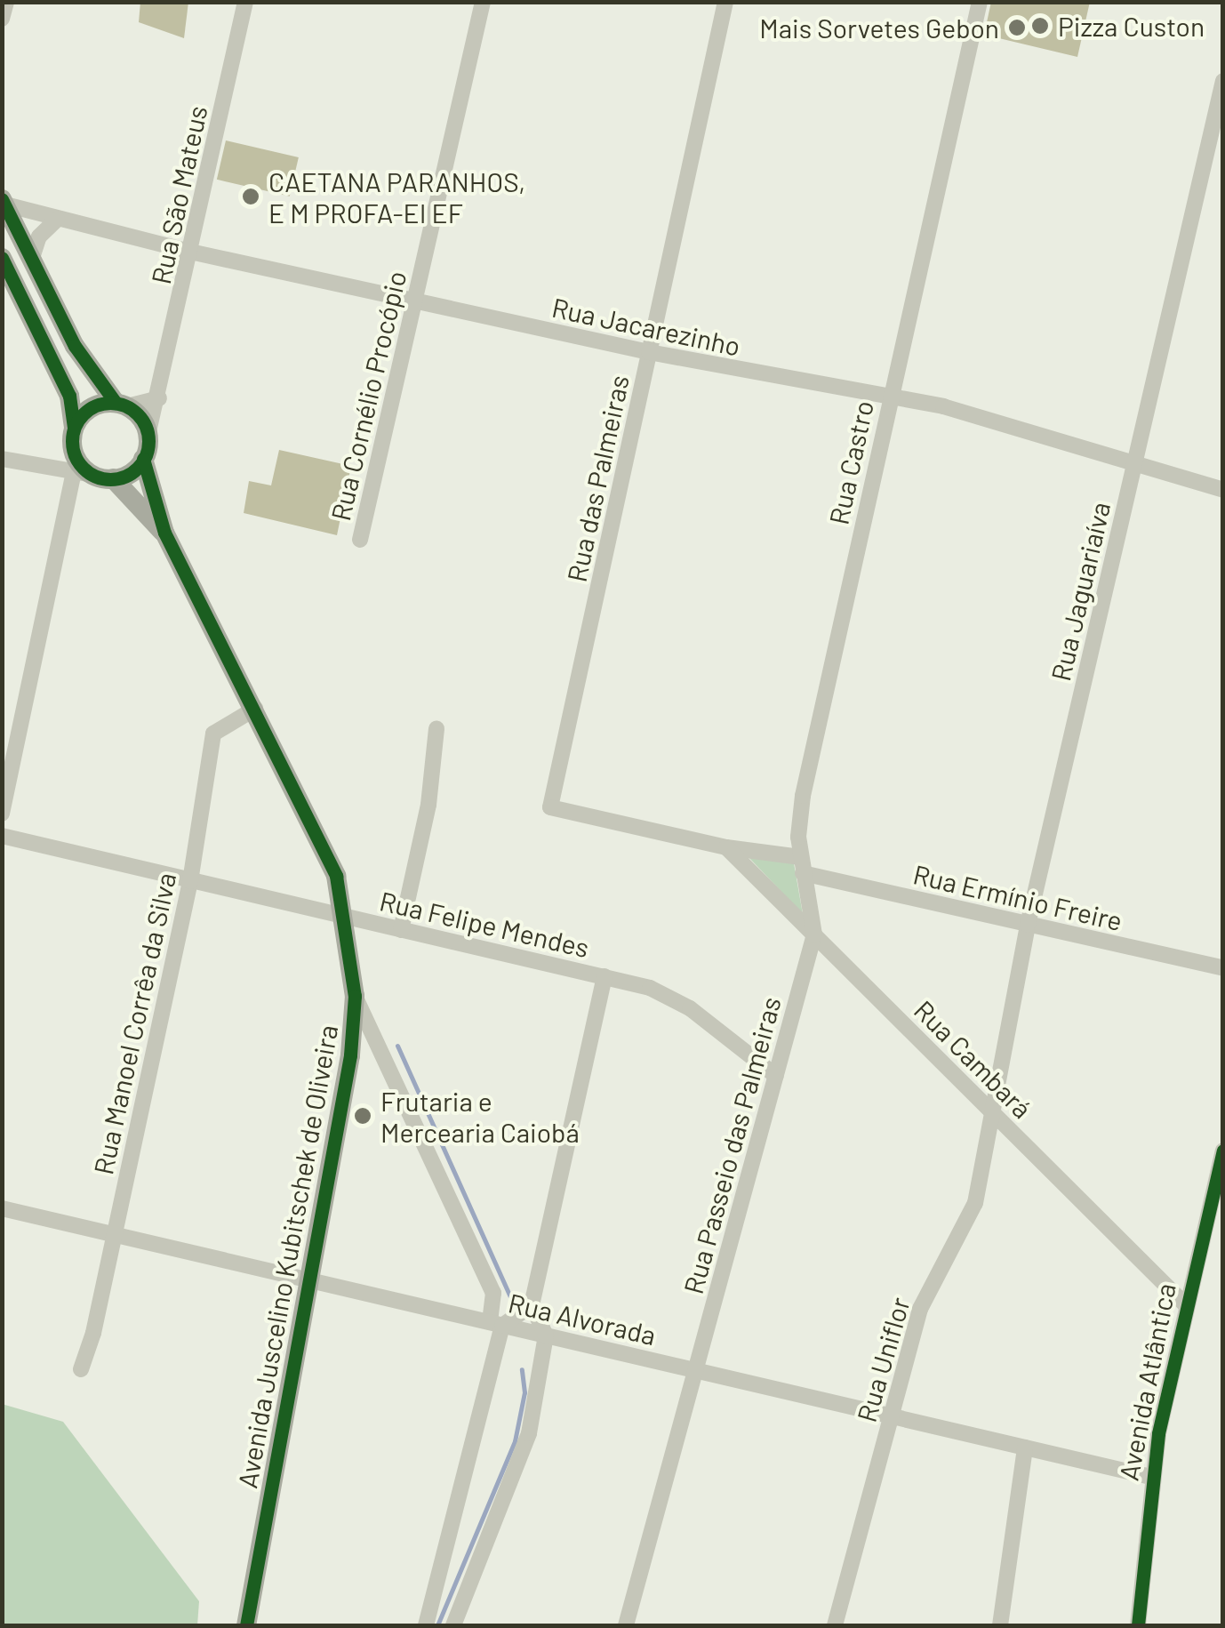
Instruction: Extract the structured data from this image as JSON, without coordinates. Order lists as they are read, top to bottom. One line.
{"streets":{"main road":["Avenida Juscelino Kubitschek de Oliveira"],"street":["Rua São Mateus","Rua Jacarezinho","Rua Cornélio Procópio","Rua Castro","Rua das Palmeiras","Rua Jaguariaíva","Rua Ermínio Freire","Rua Felipe Mendes","Rua Manoel Corrêa da Silva","Rua Cambará","Rua Passeio das Palmeiras","Rua Alvorada","Rua Uniflor","Avenida Atlântica"]},"crossings":[["Rua São Mateus","Rua Jacarezinho"],["Rua São Mateus","Avenida Juscelino Kubitschek de Oliveira"],["Rua Jacarezinho","Rua Cornélio Procópio"],["Rua Jacarezinho","Rua Castro"],["Rua Jacarezinho","Rua das Palmeiras"],["Rua Jacarezinho","Rua Jaguariaíva"],["Rua Castro","Rua Ermínio Freire"],["Rua Castro","Rua Cambará"],["Rua Castro","Rua Passeio das Palmeiras"],["Rua das Palmeiras","Rua Ermínio Freire"],["Rua Jaguariaíva","Rua Ermínio Freire"],["Rua Jaguariaíva","Rua Cambará"],["Rua Jaguariaíva","Rua Uniflor"],["Rua Ermínio Freire","Rua Cambará"],["Rua Felipe Mendes","Rua Manoel Corrêa da Silva"],["Rua Felipe Mendes","Rua Passeio das Palmeiras"],["Rua Felipe Mendes","Avenida Juscelino Kubitschek de Oliveira"],["Rua Manoel Corrêa da Silva","Avenida Juscelino Kubitschek de Oliveira"],["Rua Manoel Corrêa da Silva","Rua Alvorada"],["Rua Cambará","Rua Passeio das Palmeiras"],["Rua Cambará","Rua Uniflor"],["Rua Cambará","Avenida Atlântica"],["Rua Passeio das Palmeiras","Rua Alvorada"],["Avenida Juscelino Kubitschek de Oliveira","Rua Alvorada"],["Rua Alvorada","Rua Uniflor"],["Rua Alvorada","Avenida Atlântica"]],"places":["Pizza Custon","Mais Sorvetes Gebon","CAETANA PARANHOS, E M PROFA-EI EF","Frutaria e Mercearia Caiobá"]}
